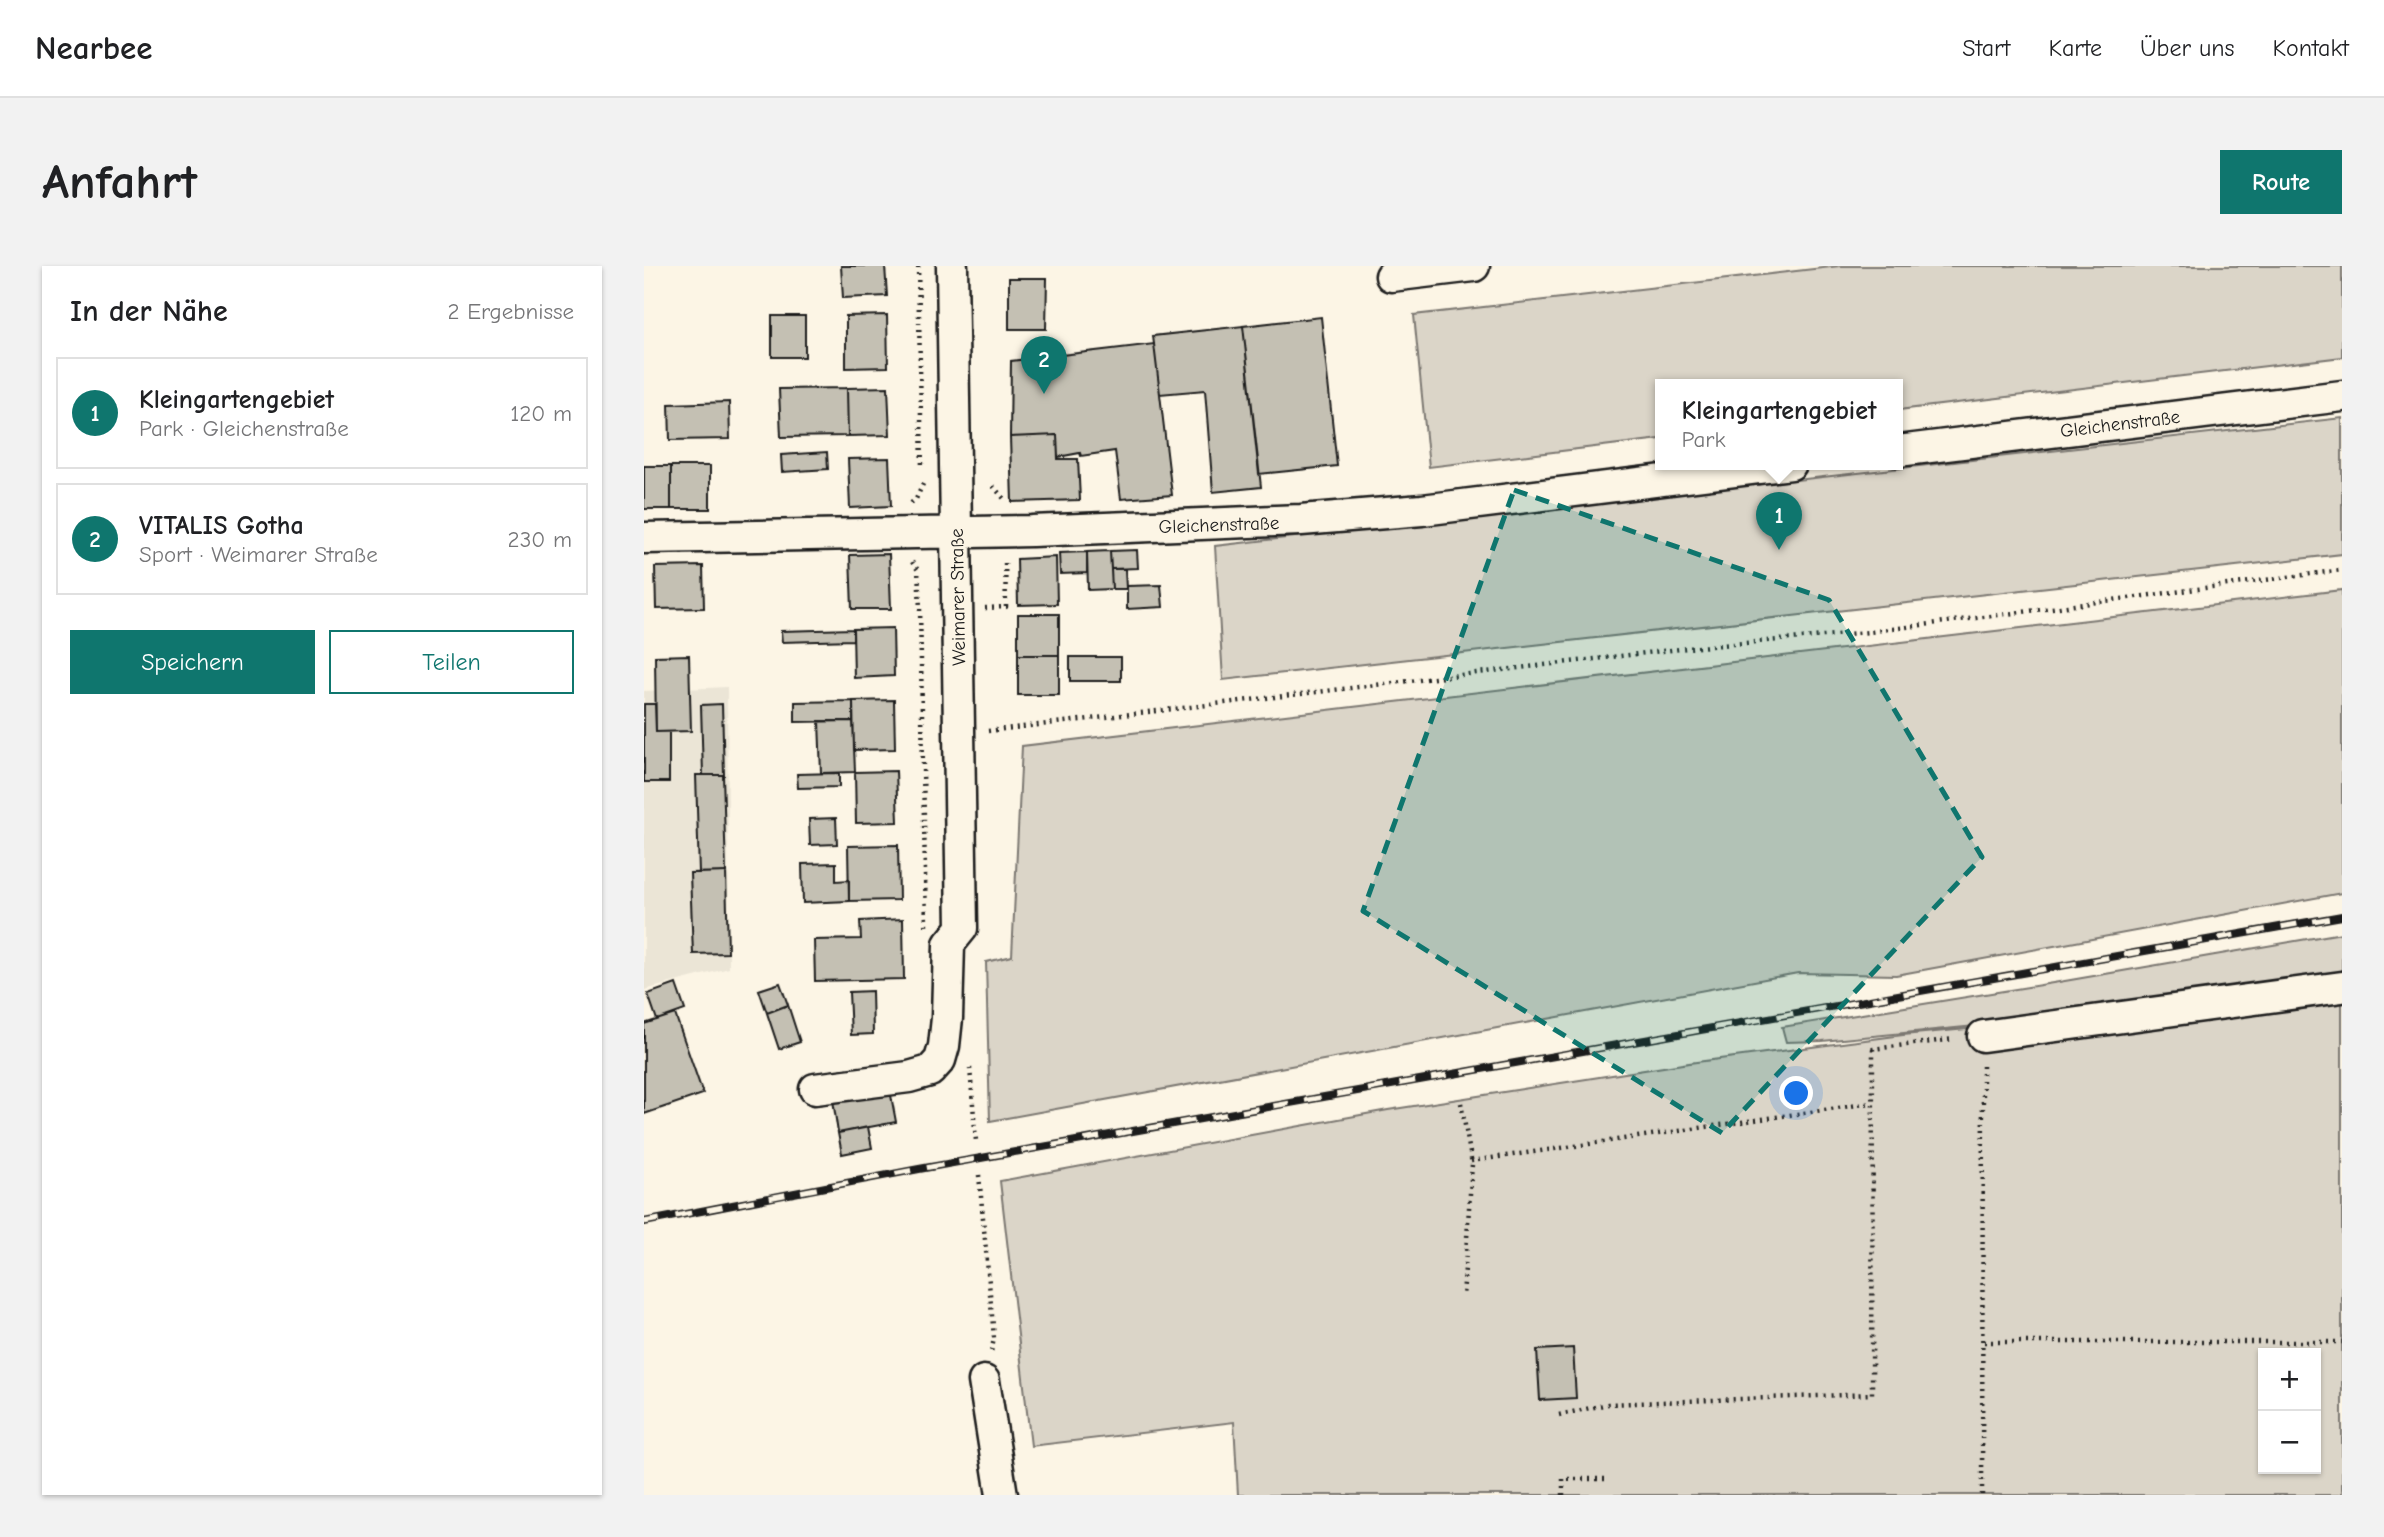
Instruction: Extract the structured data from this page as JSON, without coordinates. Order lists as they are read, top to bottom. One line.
{"streets":{"street":["Gleichenstraße","Weimarer Straße"]},"crossings":[["Gleichenstraße","Weimarer Straße"]],"page":{"header":"Nearbee","nav":["Start","Karte","Über uns","Kontakt"],"buttons":["Route",["Speichern","Teilen"]],"title":"Anfahrt","heading":["In der Nähe","2 Ergebnisse"],"pins":["2","1"],"list":[{"mark":"1","name":"Kleingartengebiet","note":"Park · Gleichenstraße","value":"120 m"},{"mark":"2","name":"VITALIS Gotha","note":"Sport · Weimarer Straße","value":"230 m"}],"popup":["Kleingartengebiet","Park"],"map_buttons":["+","−"]}}
